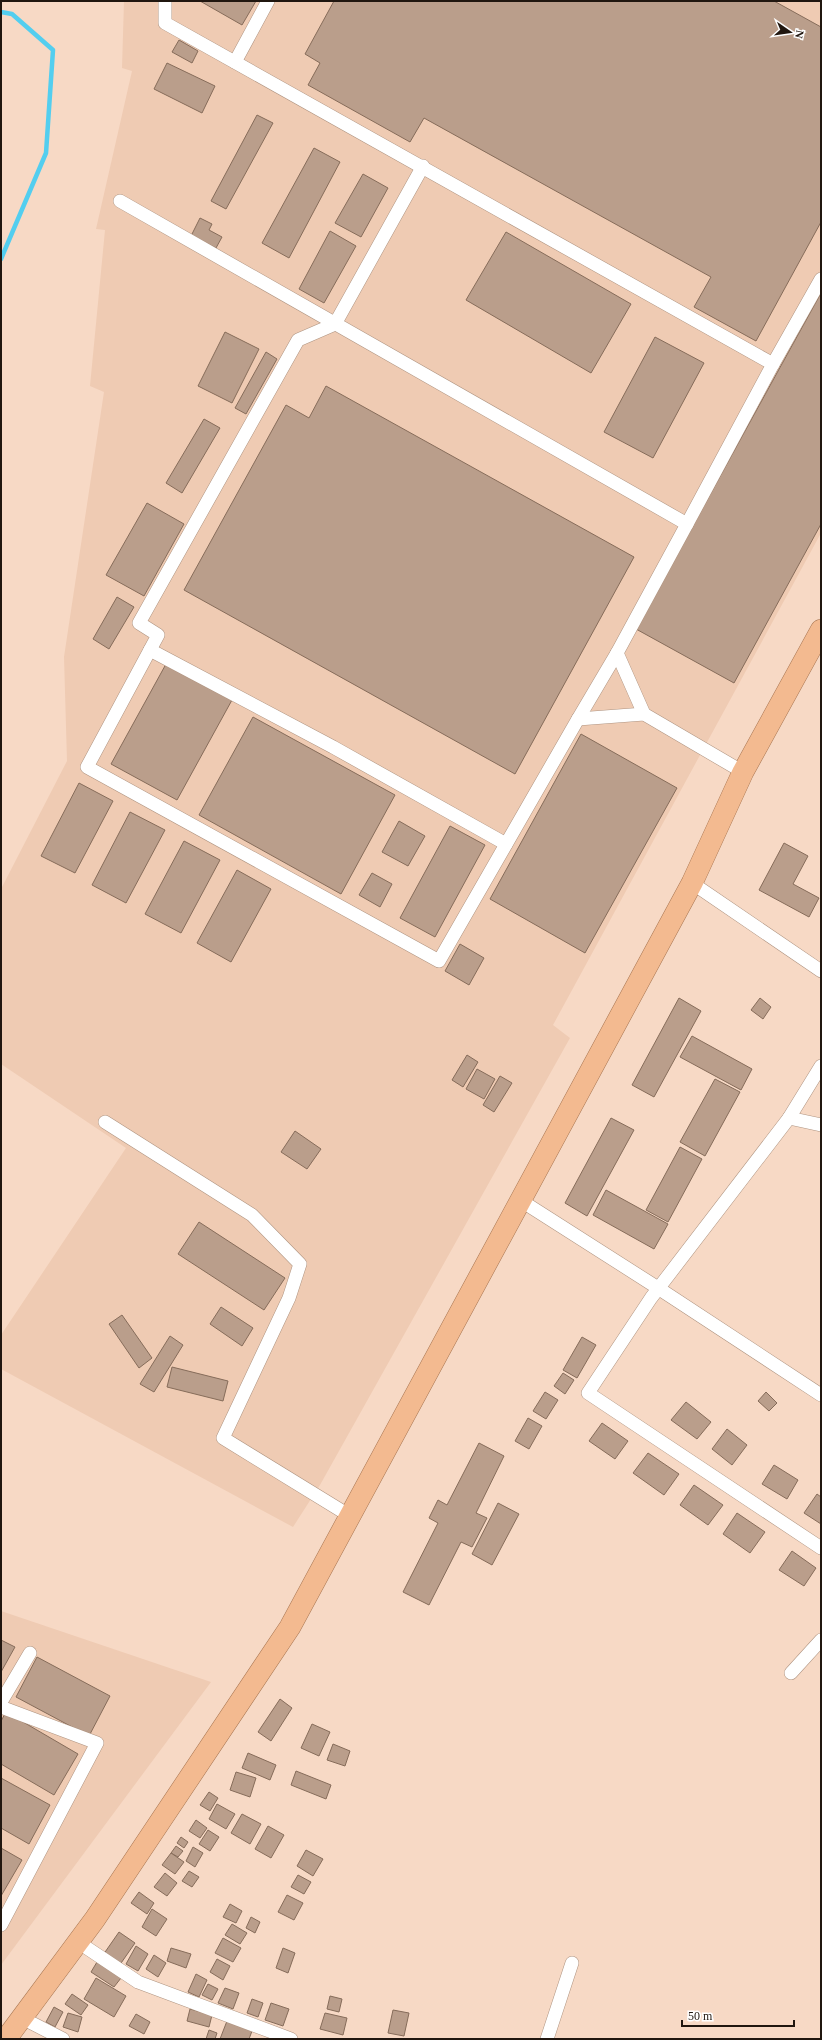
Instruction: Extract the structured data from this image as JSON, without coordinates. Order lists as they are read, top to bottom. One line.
{"scale_bar":"50 m","north":"right"}
